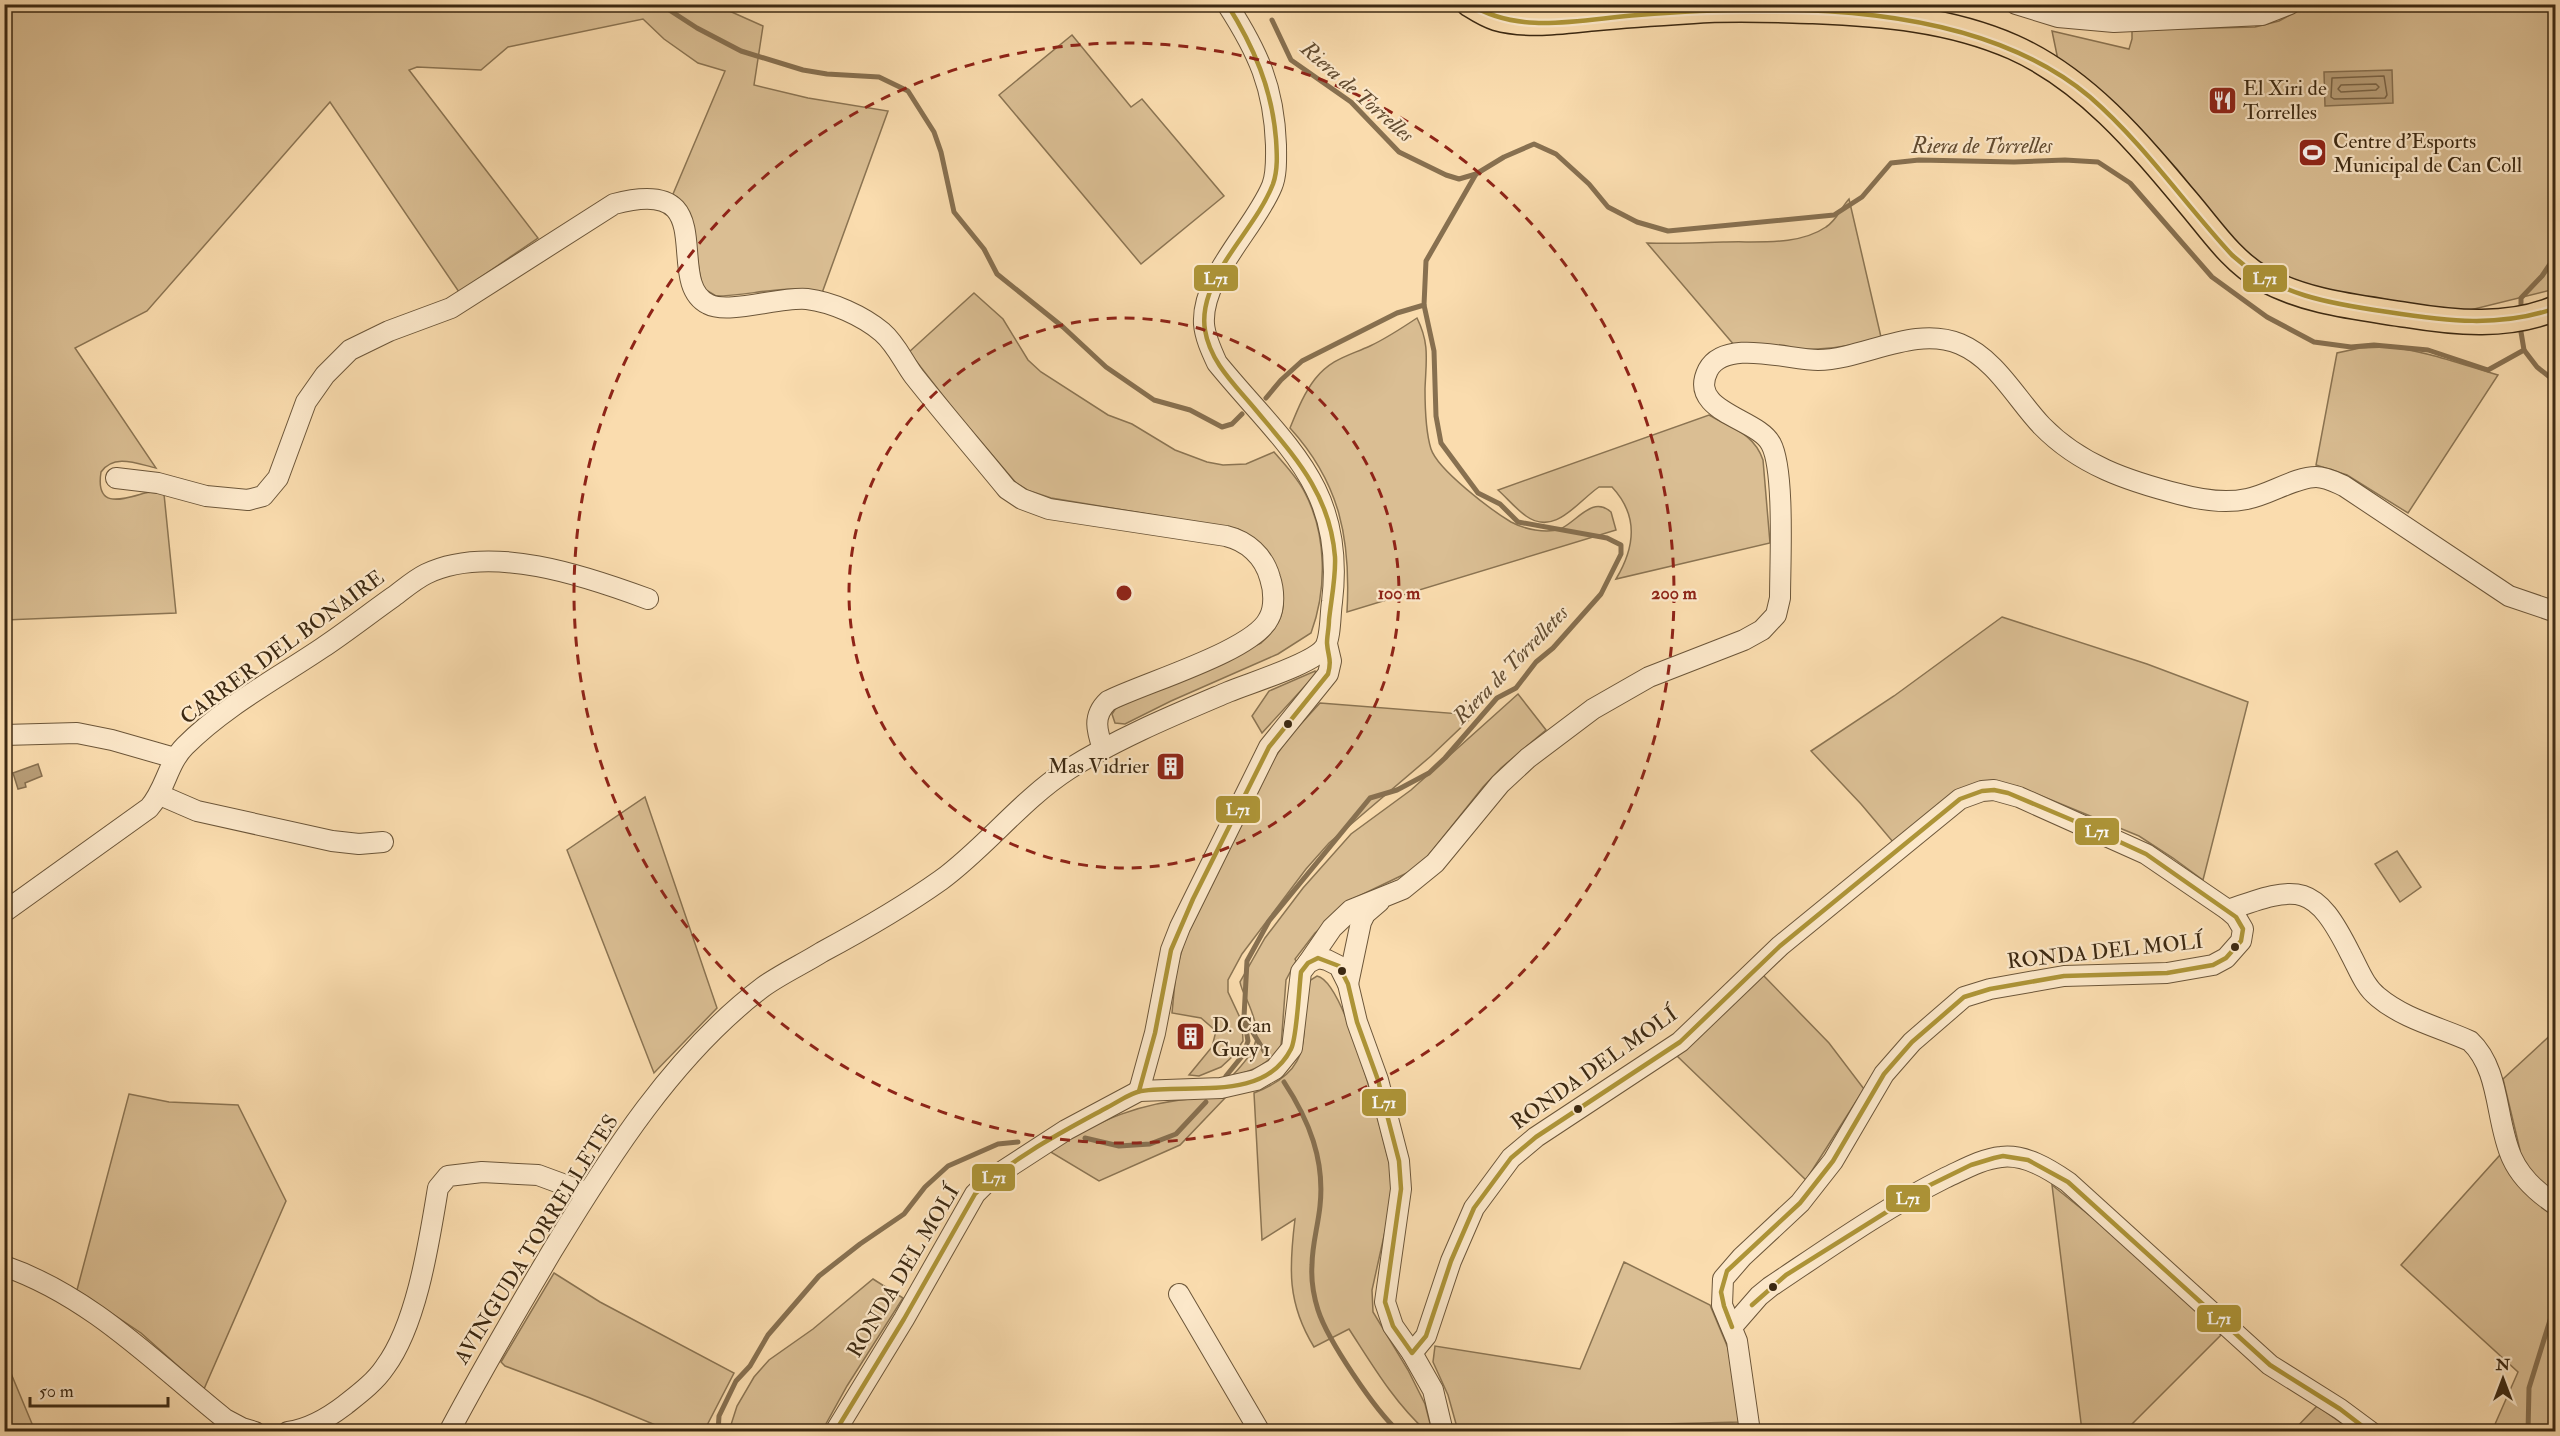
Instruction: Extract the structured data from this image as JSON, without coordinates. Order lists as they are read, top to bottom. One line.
{"streets":{"street":["CARRER DEL BONAIRE","RONDA DEL MOLÍ","AVINGUDA TORRELLETES"]},"water":["Riera de Torrelles","Riera de Torrelletes"],"places":{"restaurant":["El Xiri de Torrelles"],"sports":["Centre d'Esports Municipal de Can Coll"],"building":["Mas Vidrier","D. Can Guey 1"]},"lines":["transit line L71"],"scale_bar":"50 m","north":"top","rings":["100 m","200 m"]}
